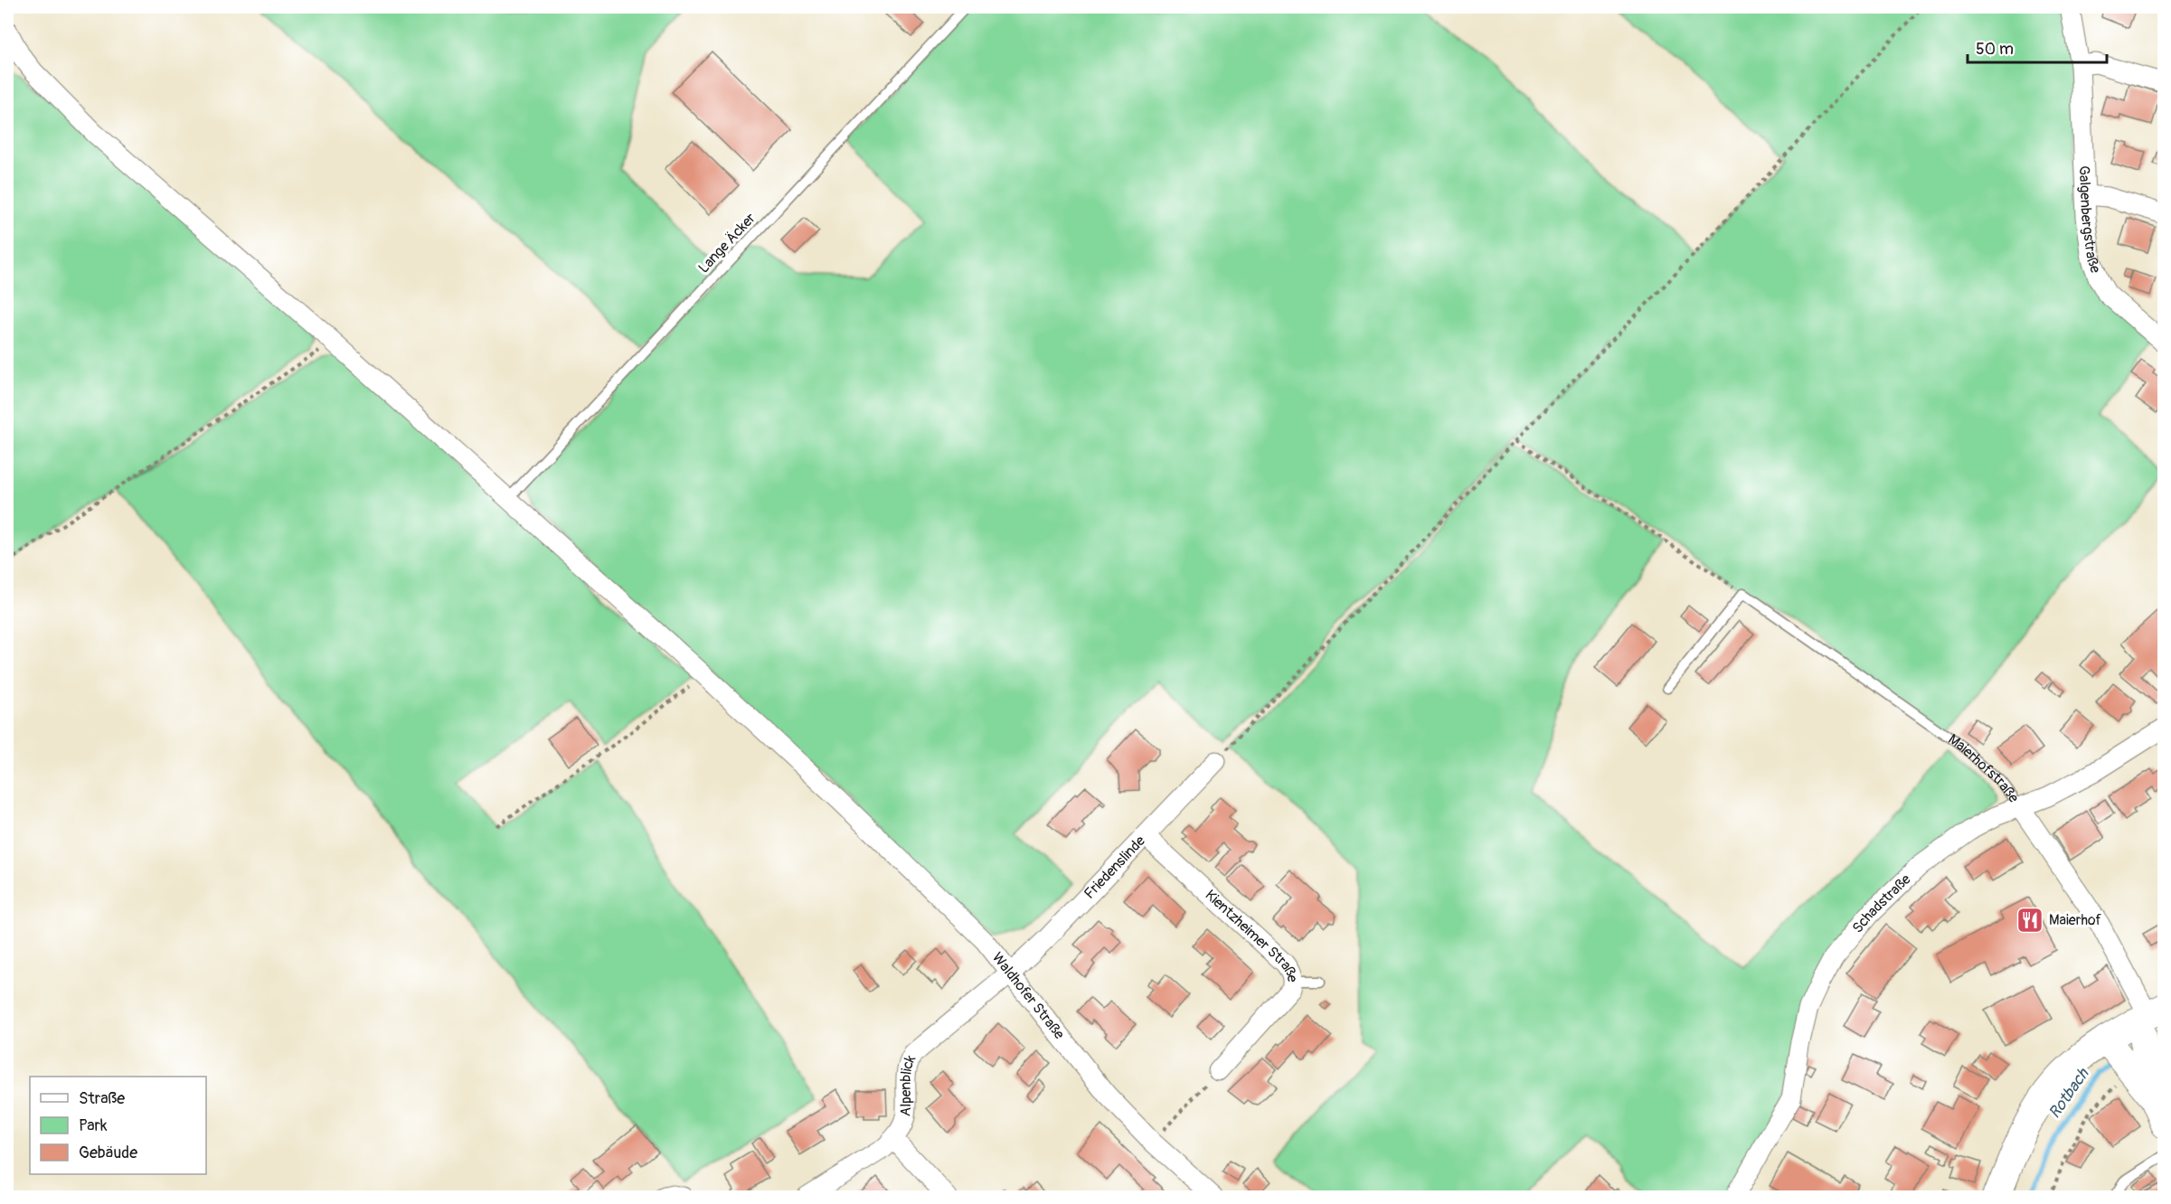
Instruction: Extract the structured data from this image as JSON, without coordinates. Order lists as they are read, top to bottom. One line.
{"streets":{"street":["Galgenbergstraße","Maierhofstraße","Friedenslinde","Schadstraße","Kientzheimer Straße","Waldhofer Straße","Alpenblick"],"lane":["Lange Äcker"]},"crossings":[["Lange Äcker","Waldhofer Straße"],["Maierhofstraße","Schadstraße"],["Friedenslinde","Kientzheimer Straße"],["Friedenslinde","Waldhofer Straße"],["Friedenslinde","Alpenblick"],["Waldhofer Straße","Alpenblick"]],"water":["Rotbach"],"places":{"restaurant":["Maierhof"]},"legend":["Straße","Park","Gebäude"],"scale_bar":"50 m"}
